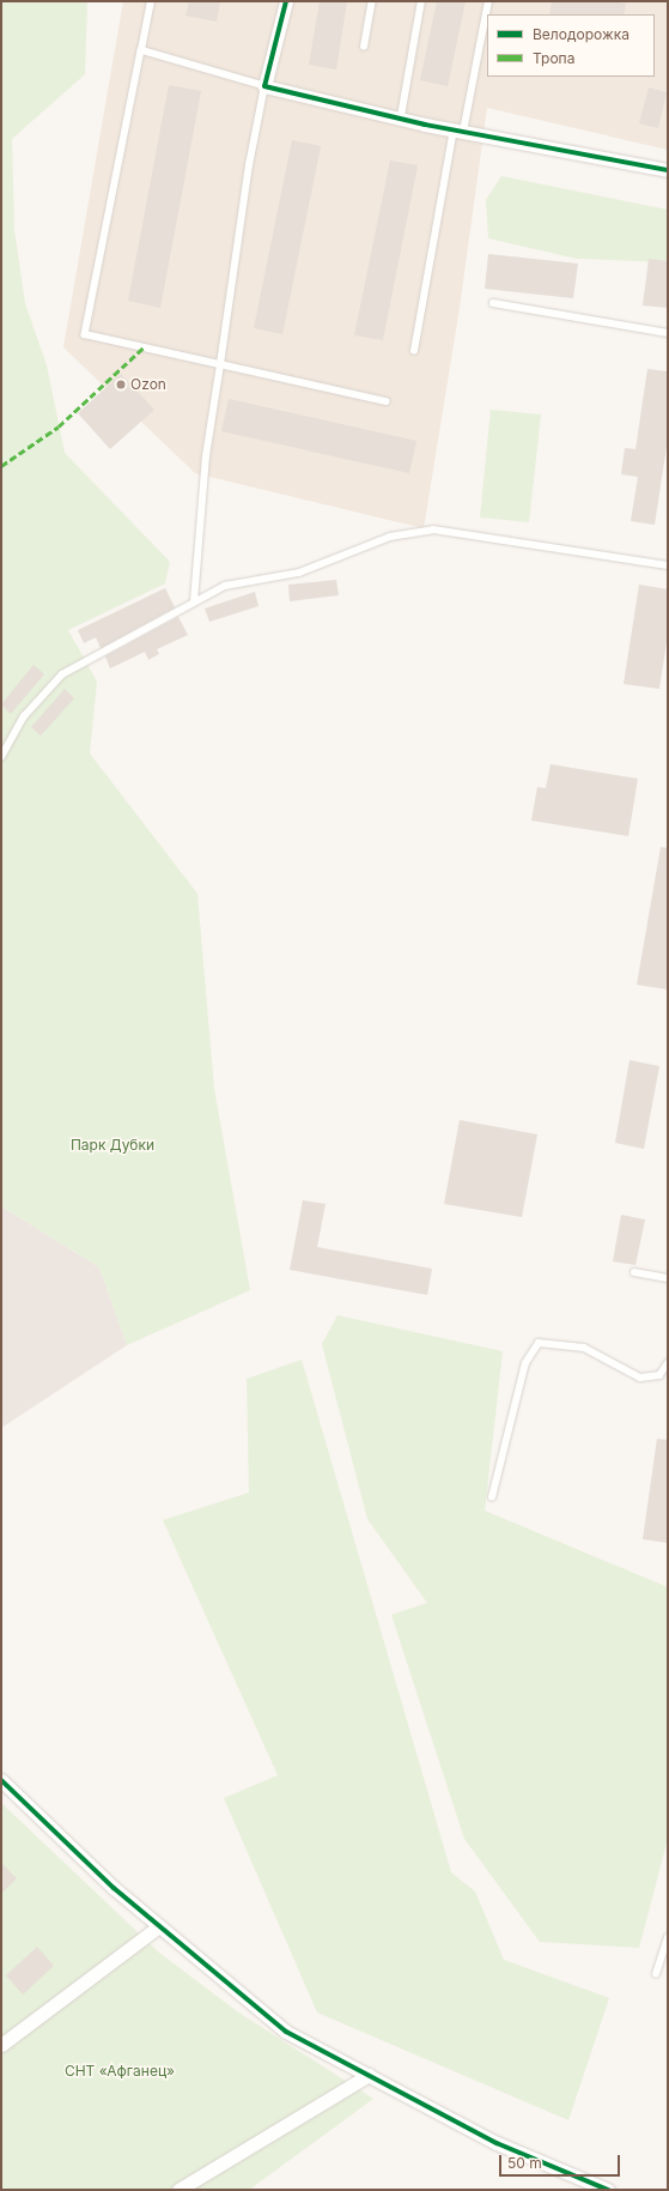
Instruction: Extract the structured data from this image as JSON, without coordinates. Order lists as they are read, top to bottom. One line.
{"parks":["Парк Дубки","СНТ «Афганец»"],"places":["Ozon"],"legend":["Велодорожка","Тропа"],"scale_bar":"50 m"}
